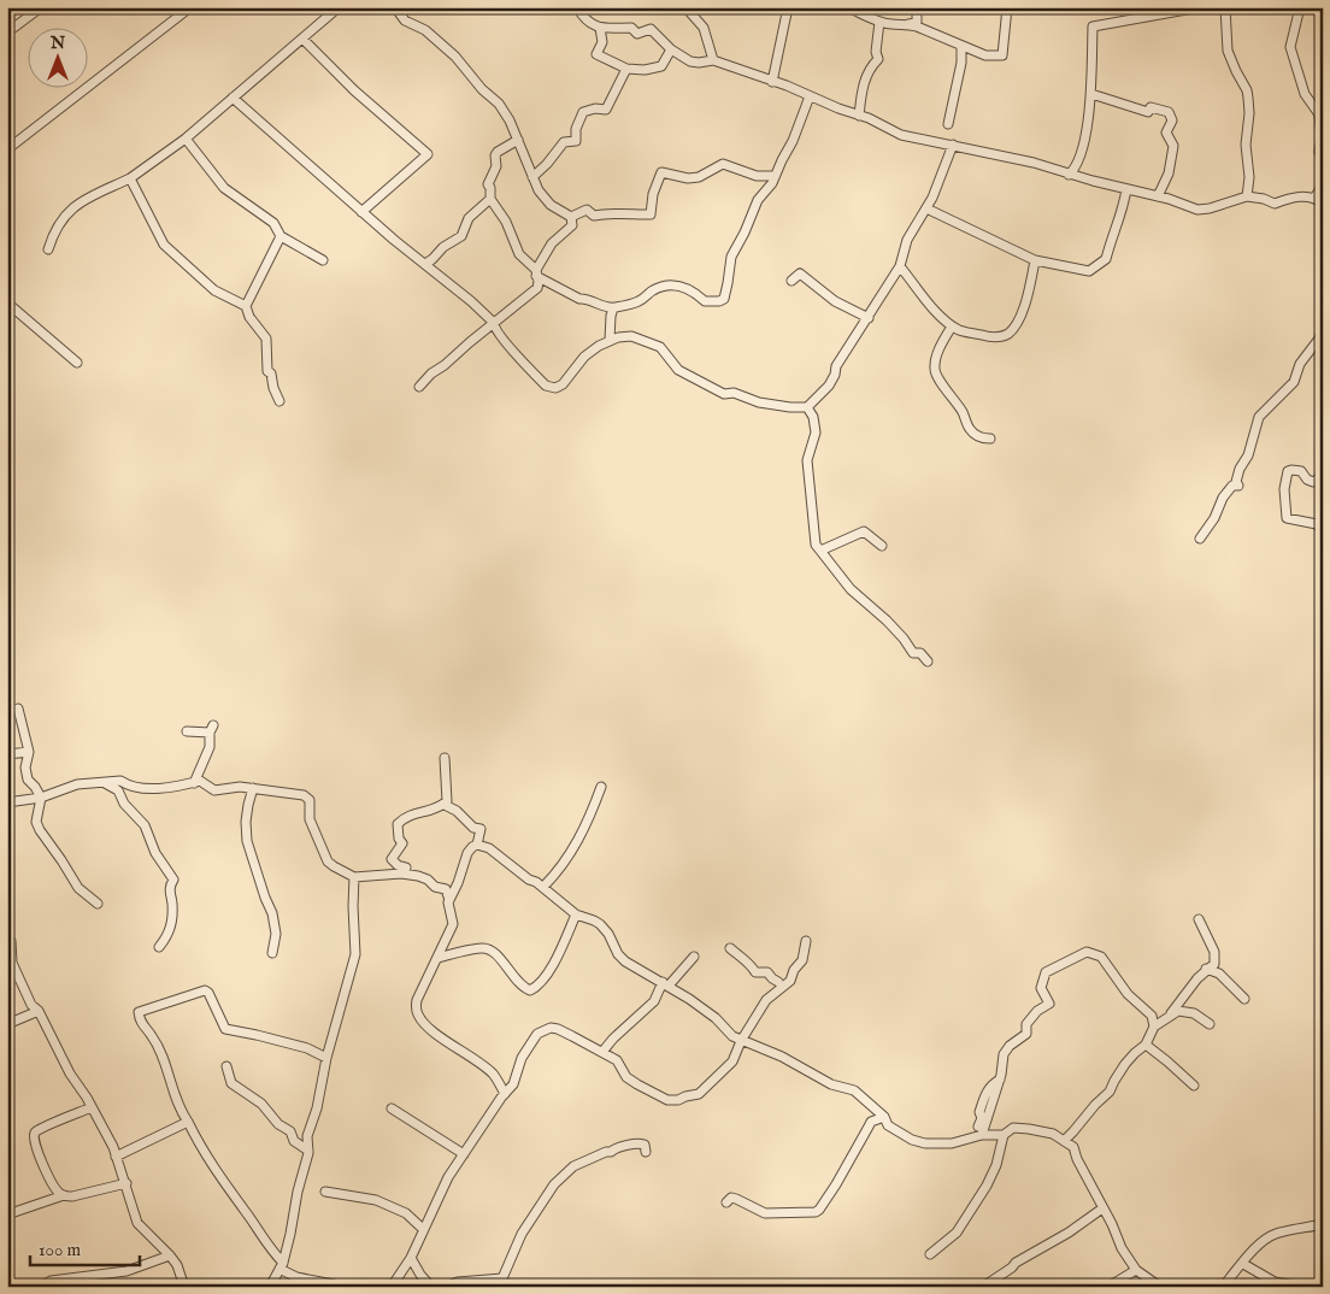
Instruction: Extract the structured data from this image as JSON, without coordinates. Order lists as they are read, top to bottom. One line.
{"scale_bar":"100 m","north":"top"}
